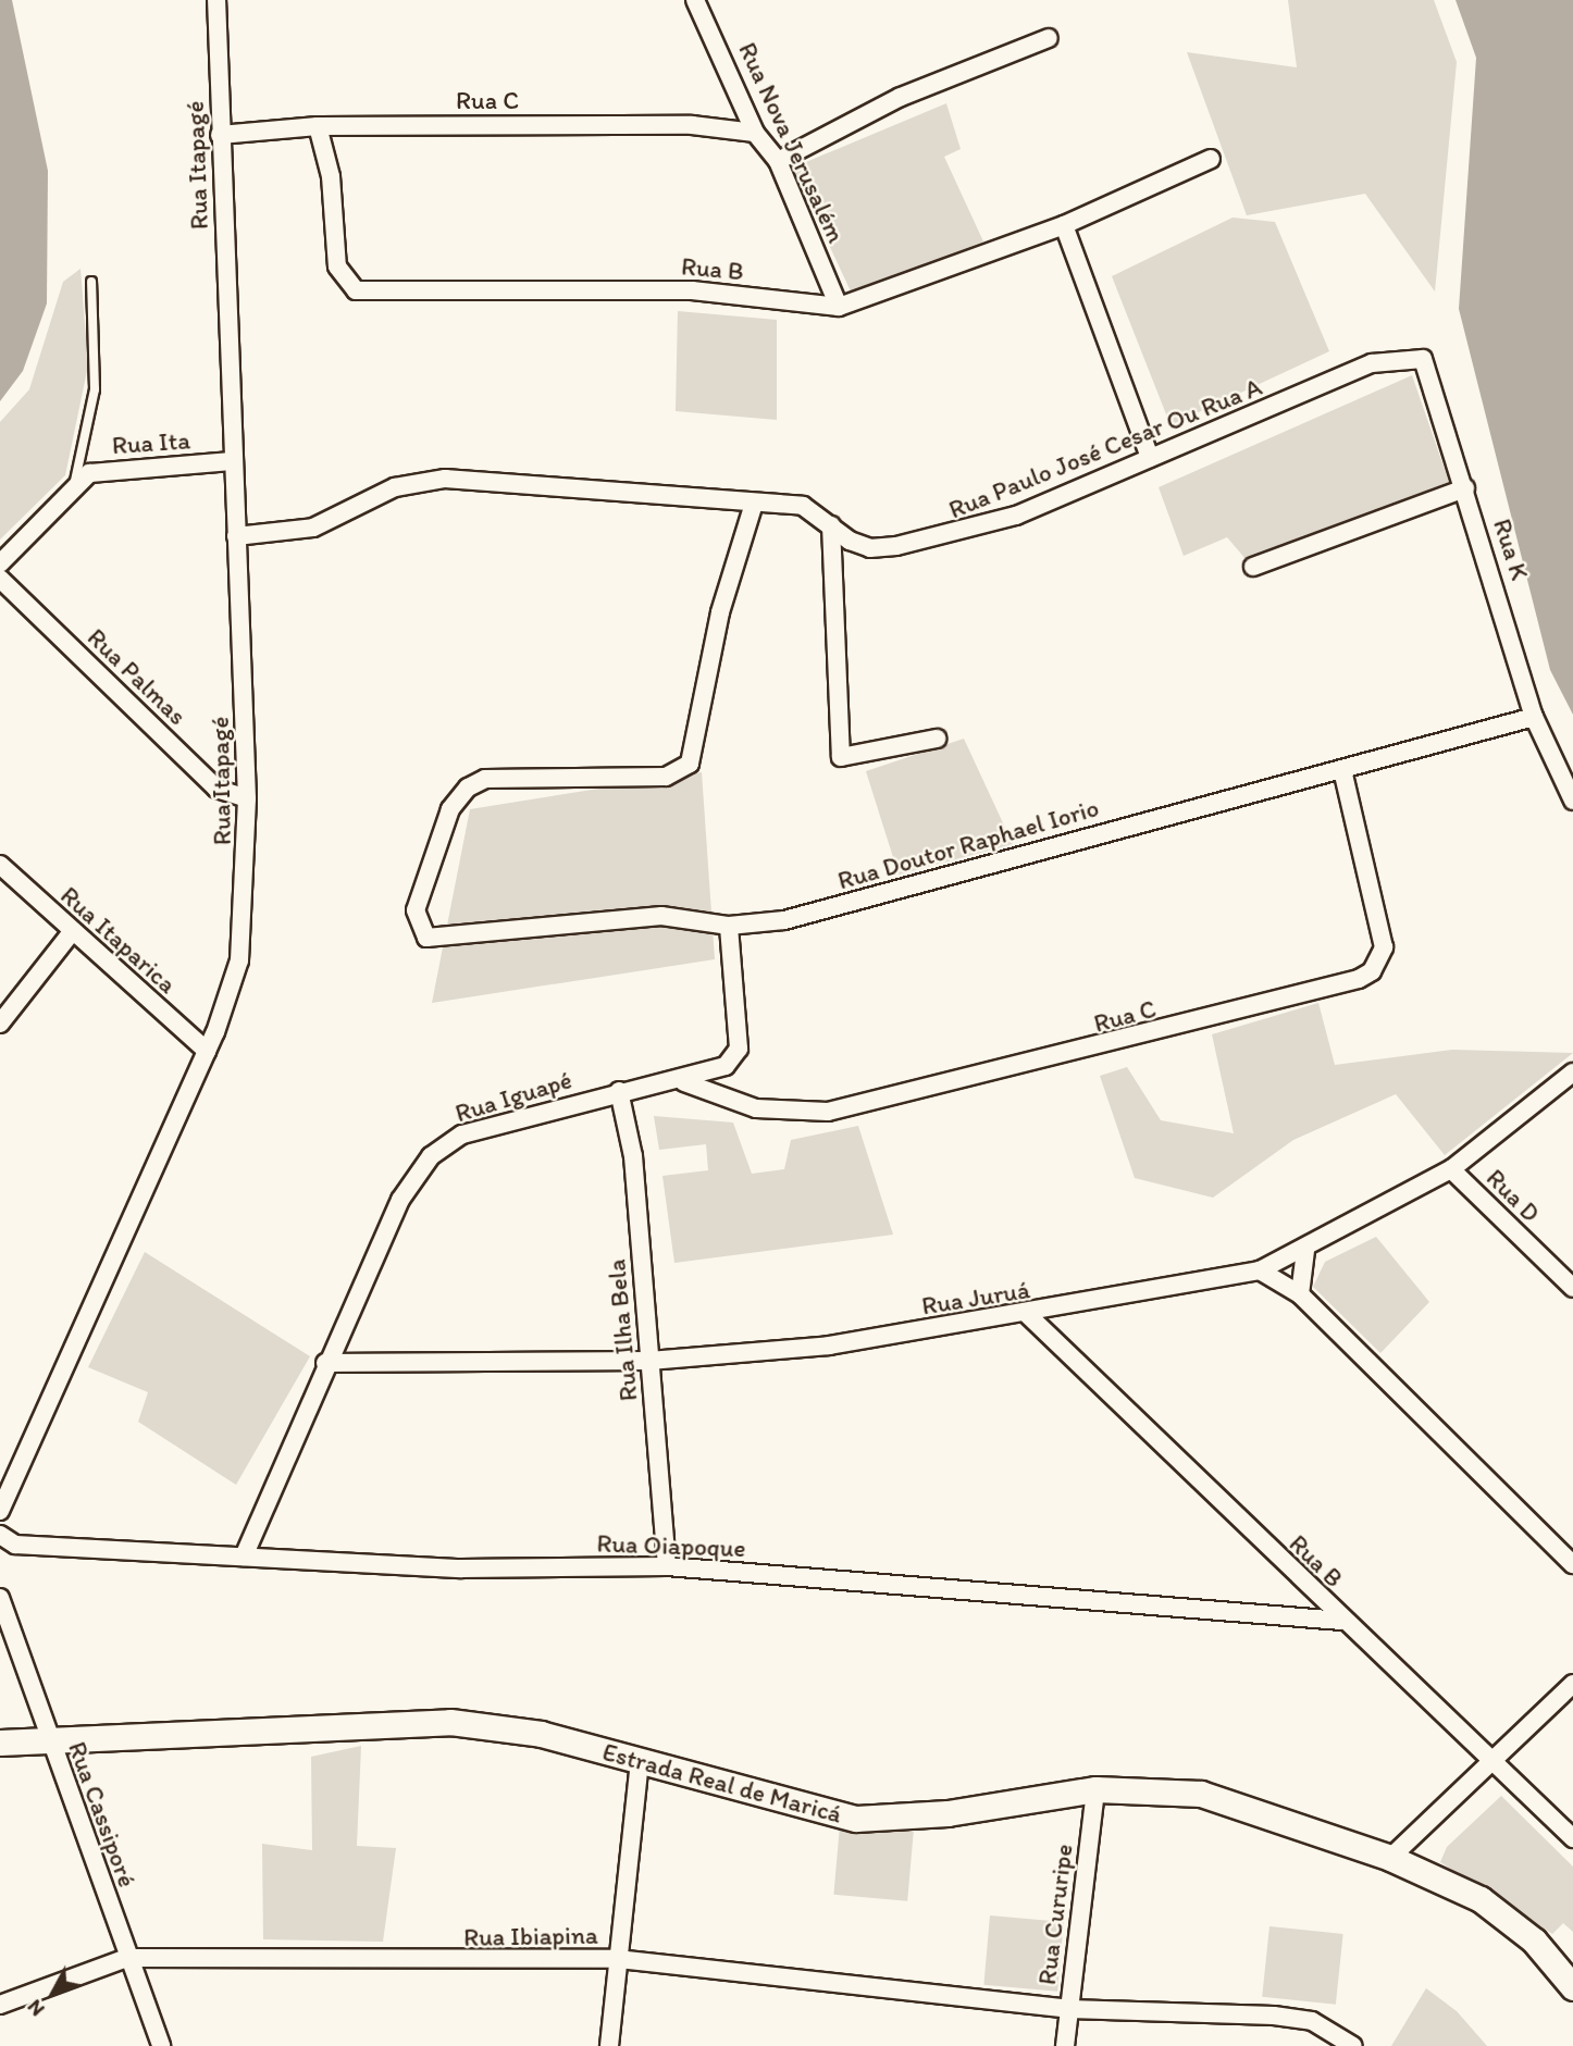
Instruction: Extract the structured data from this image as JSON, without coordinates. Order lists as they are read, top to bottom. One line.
{"streets":{"main road":["Estrada Real de Maricá"],"street":["Rua C","Rua Nova Jerusalém","Rua Itapagé","Rua B","Rua Ita","Rua Paulo José Cesar Ou Rua A","Rua K","Rua Palmas","Rua Doutor Raphael Iorio","Rua Itaparica","Rua Iguapé","Rua D","Rua Juruá","Rua Ilha Bela","Rua Oiapoque","Rua Cassiporé","Rua Cururipe","Rua Ibiapina"]},"crossings":[["Rua C","Rua Nova Jerusalém"],["Rua C","Rua Itapagé"],["Rua C","Rua B"],["Rua C","Rua Doutor Raphael Iorio"],["Rua C","Rua Iguapé"],["Rua Nova Jerusalém","Rua B"],["Rua Itapagé","Rua Ita"],["Rua Itapagé","Rua Paulo José Cesar Ou Rua A"],["Rua Itapagé","Rua Palmas"],["Rua Itapagé","Rua Itaparica"],["Rua B","Rua Juruá"],["Rua B","Rua Oiapoque"],["Rua Paulo José Cesar Ou Rua A","Rua K"],["Rua Paulo José Cesar Ou Rua A","Rua Doutor Raphael Iorio"],["Rua K","Rua Doutor Raphael Iorio"],["Rua Doutor Raphael Iorio","Rua Iguapé"],["Rua Iguapé","Rua Juruá"],["Rua Iguapé","Rua Ilha Bela"],["Rua Iguapé","Rua Oiapoque"],["Rua D","Rua Juruá"],["Rua Juruá","Rua Ilha Bela"],["Rua Ilha Bela","Rua Oiapoque"],["Estrada Real de Maricá","Rua Cassiporé"],["Estrada Real de Maricá","Rua Cururipe"],["Rua Cassiporé","Rua Ibiapina"],["Rua Cururipe","Rua Ibiapina"]],"north":"bottom left"}
